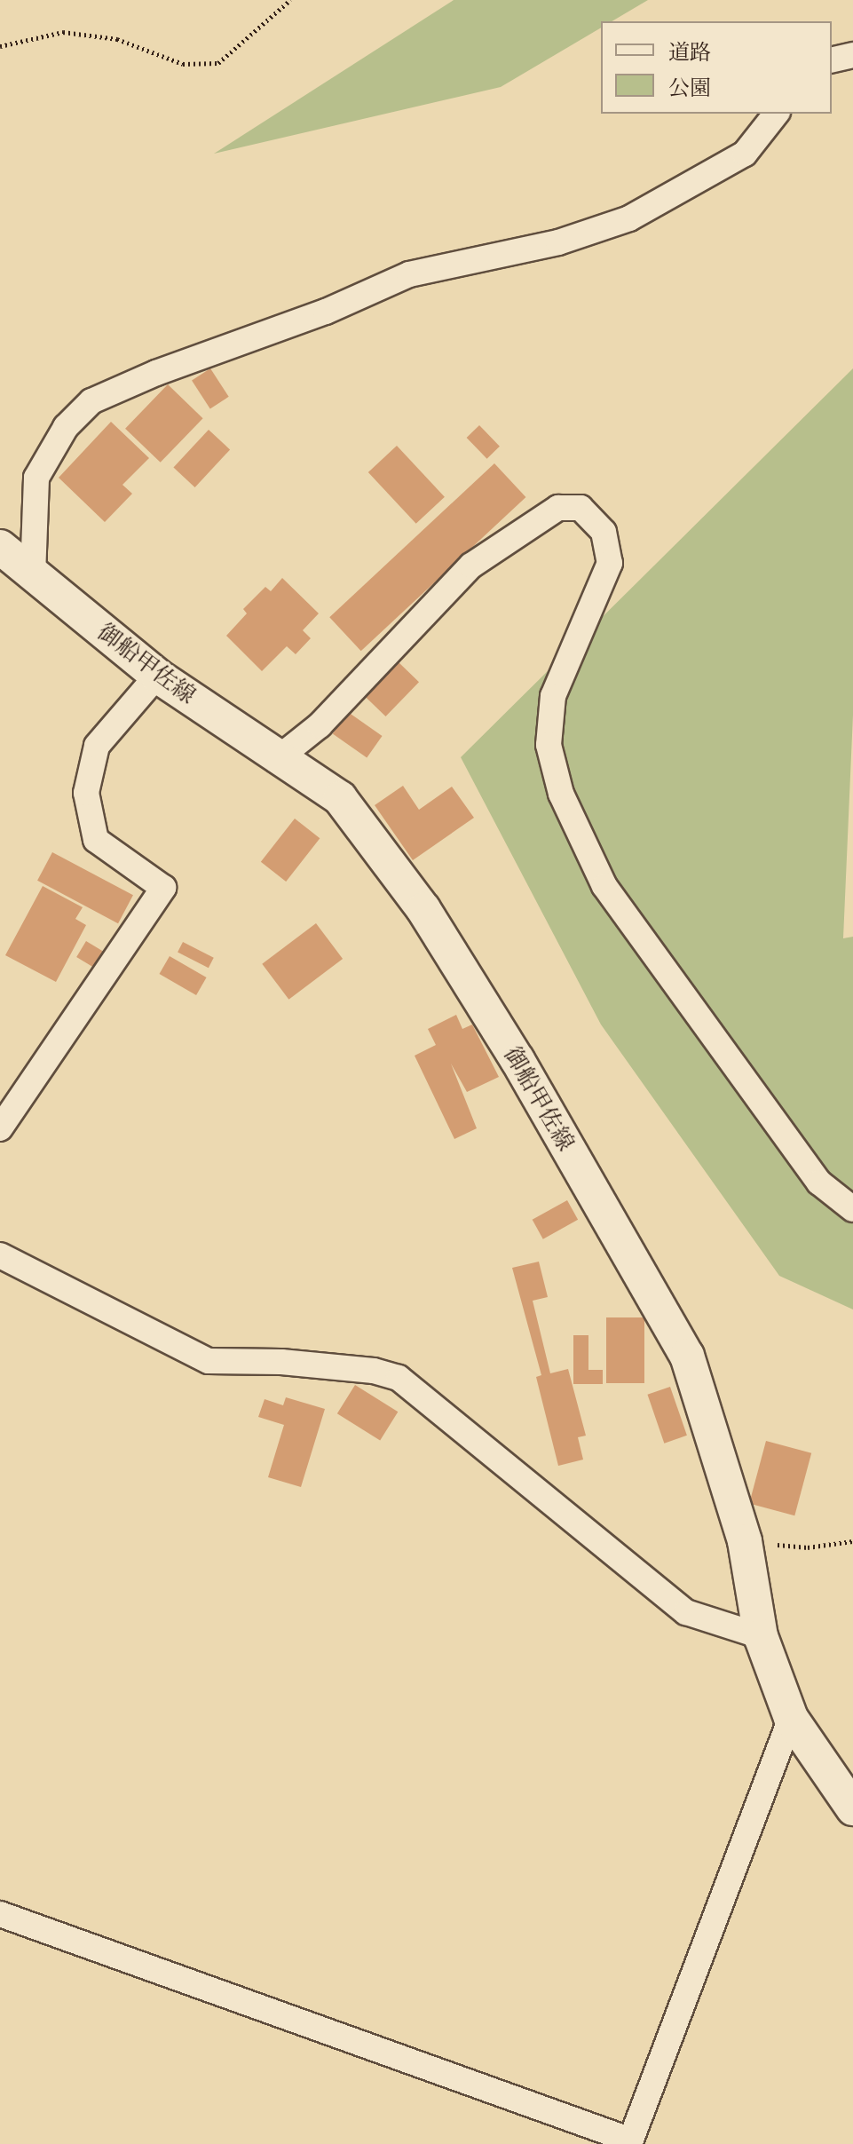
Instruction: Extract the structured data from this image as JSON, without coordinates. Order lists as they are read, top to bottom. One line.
{"streets":{"main road":["御船甲佐線"]},"legend":["道路","公園"]}
